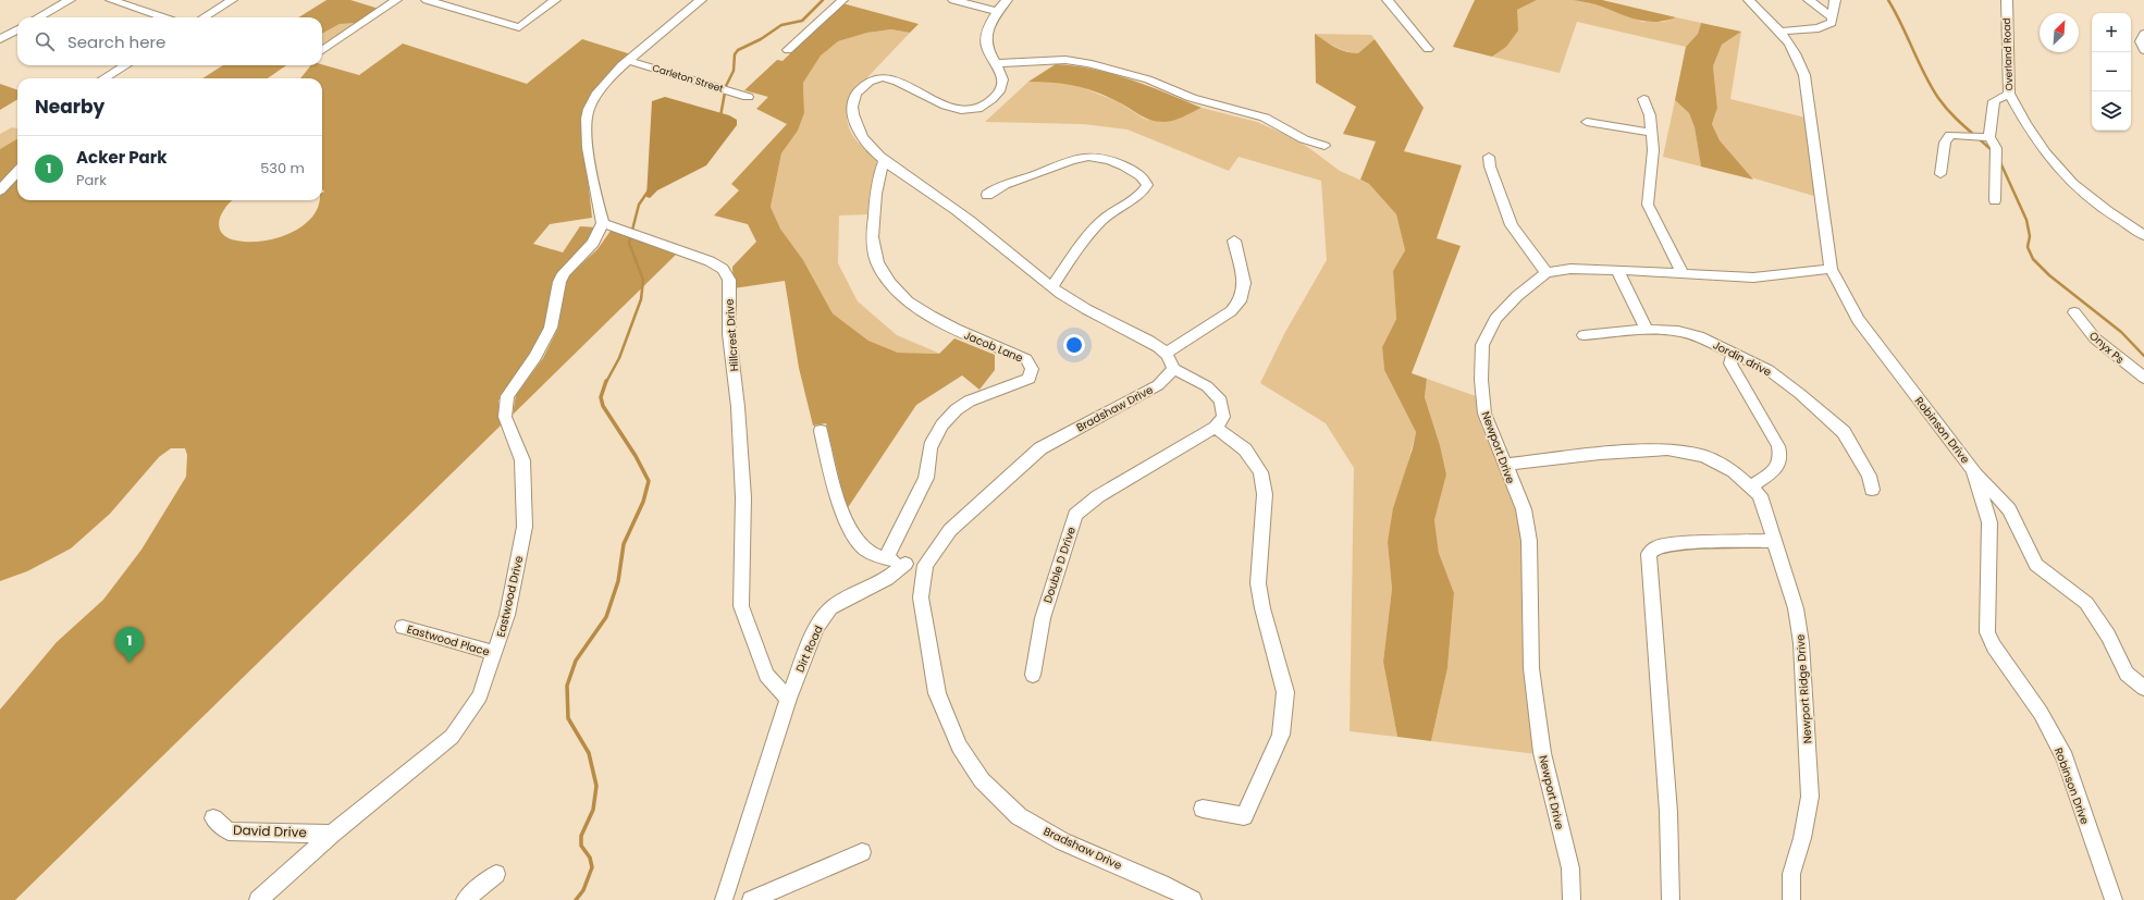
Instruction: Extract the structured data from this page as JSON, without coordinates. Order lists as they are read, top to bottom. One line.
{"streets":{"street":["Overland Road","Carleton Street","Hillcrest Drive","Jacob Lane","Onyx Ps","Jordin drive","Bradshaw Drive","Robinson Drive","Newport Drive","Double D Drive","Eastwood Drive","Eastwood Place","Dirt Road","Newport Ridge Drive","David Drive"]},"crossings":[["Hillcrest Drive","Eastwood Drive"],["Hillcrest Drive","Dirt Road"],["Newport Drive","Newport Ridge Drive"],["Eastwood Drive","Eastwood Place"],["Eastwood Drive","David Drive"]],"north":"top right","page":{"map_buttons":["+","−"],"search":"Search here","heading":"Nearby","list":[{"mark":"1","name":"Acker Park","note":"Park","value":"530 m"}],"pins":"1"}}
